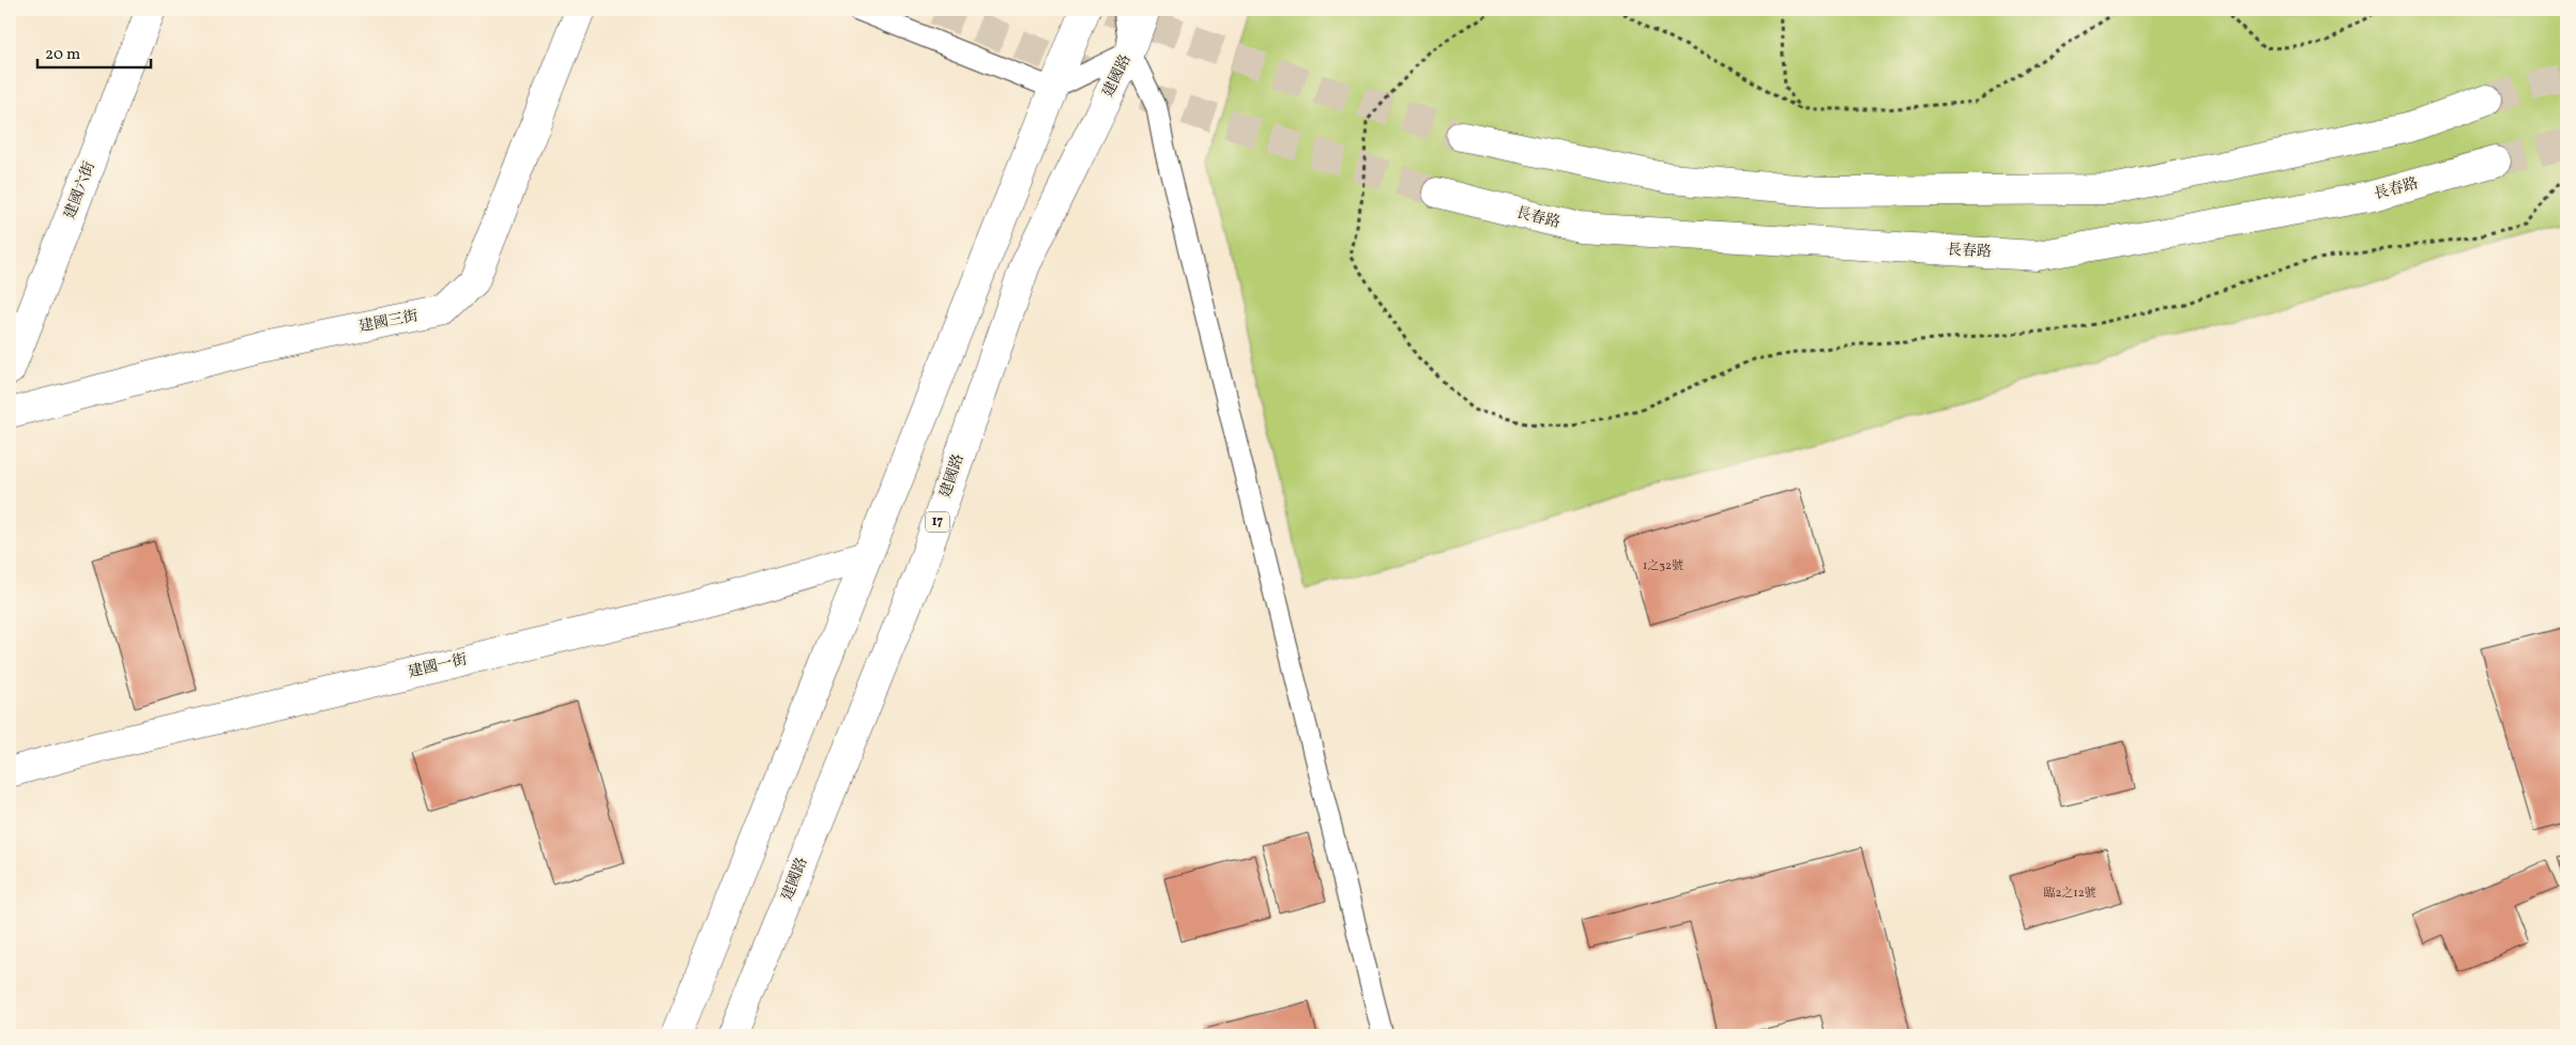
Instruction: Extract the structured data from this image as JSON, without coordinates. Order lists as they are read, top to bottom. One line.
{"streets":{"street":["建國路","長春路","建國六街","建國三街","17","建國一街"]},"house_numbers":["1之32號","臨2之12號"],"scale_bar":"20 m"}
